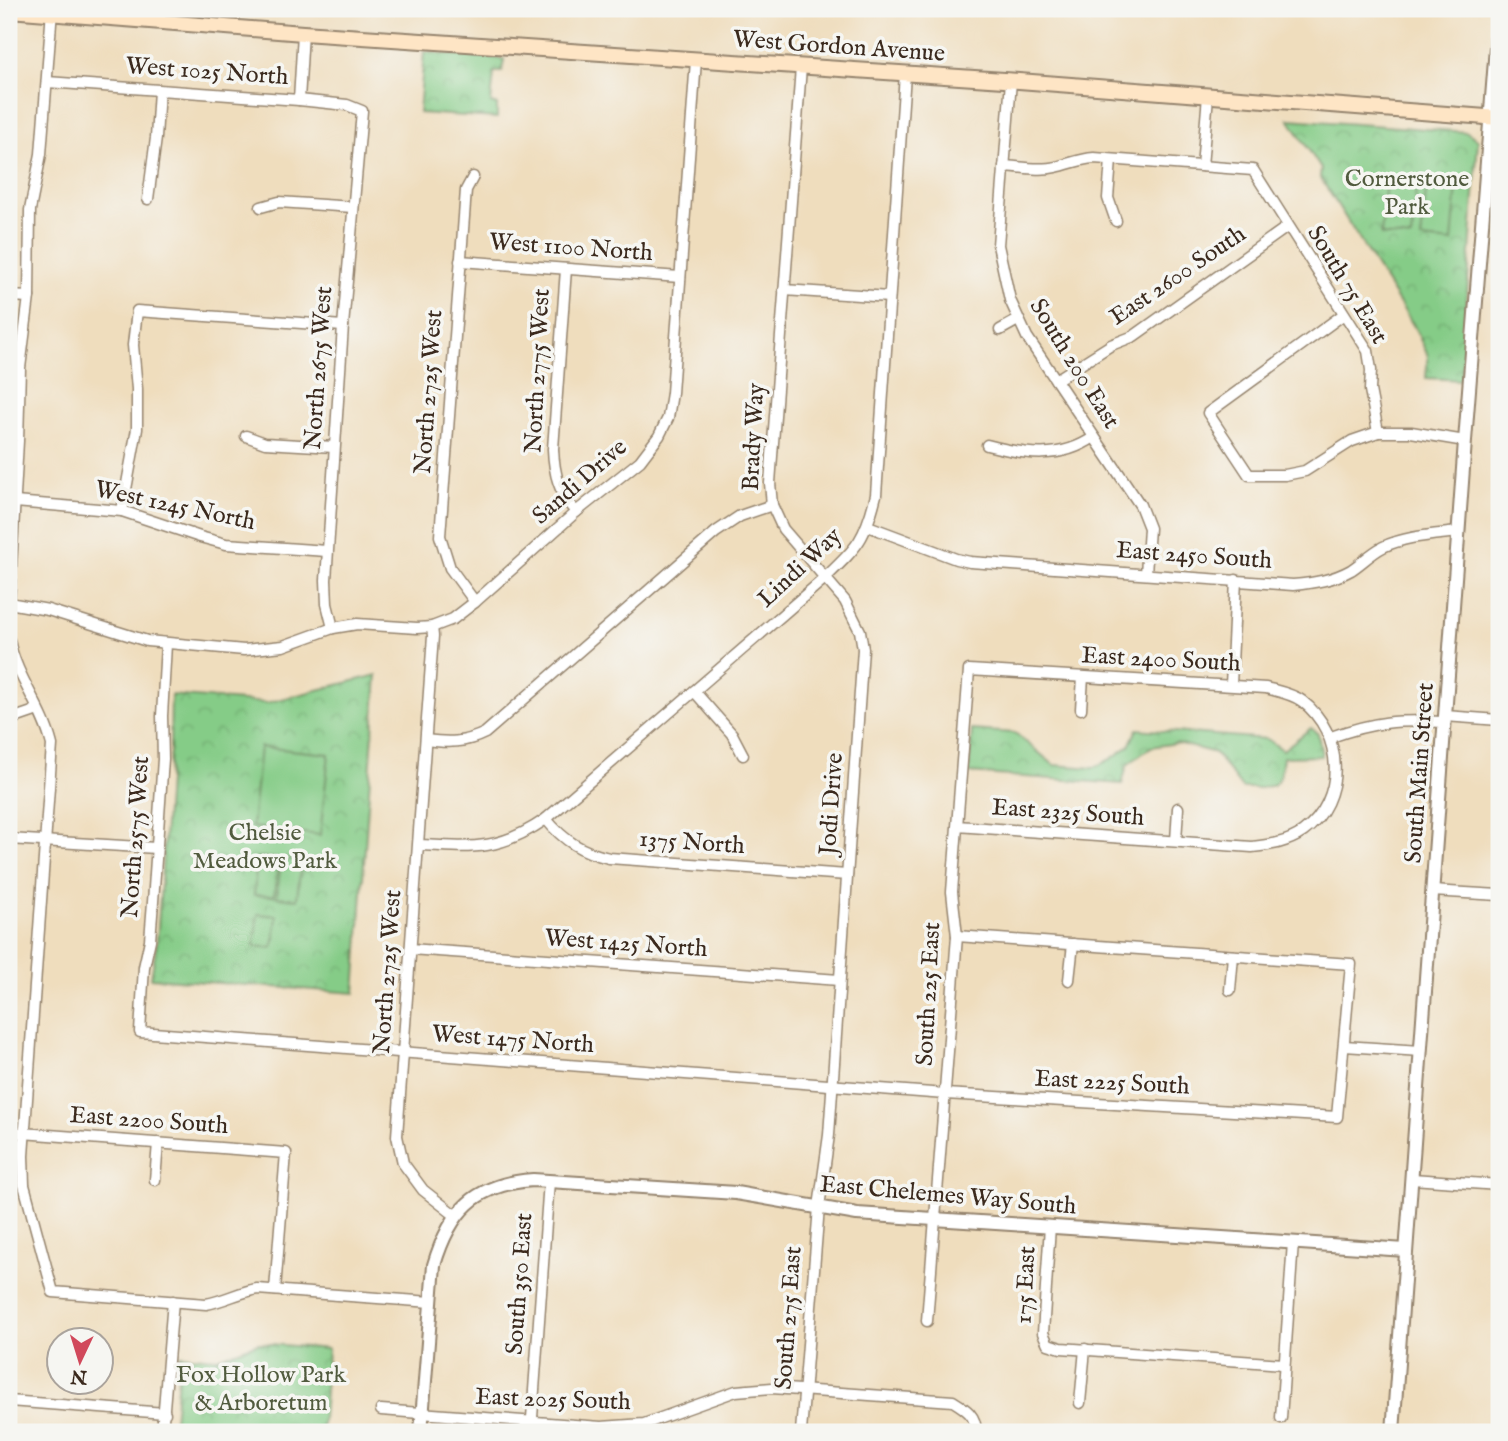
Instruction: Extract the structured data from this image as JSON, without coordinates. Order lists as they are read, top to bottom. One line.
{"streets":{"main road":["West Gordon Avenue"],"street":["West 1025 North","West 1100 North","East 2600 South","South 75 East","South 200 East","North 2675 West","North 2775 West","North 2725 West","Brady Way","Sandi Drive","West 1245 North","East 2450 South","Lindi Way","East 2400 South","South Main Street","Jodi Drive","East 2325 South","North 2575 West","1375 North","West 1425 North","South 225 East","West 1475 North","East 2225 South","East 2200 South","East Chelemes Way South","South 350 East","175 East","South 275 East","East 2025 South"]},"crossings":[["West Gordon Avenue","South 200 East"],["West Gordon Avenue","Brady Way"],["West Gordon Avenue","Sandi Drive"],["West Gordon Avenue","Lindi Way"],["West Gordon Avenue","South Main Street"],["West 1025 North","North 2675 West"],["West 1100 North","North 2775 West"],["West 1100 North","North 2725 West"],["West 1100 North","Sandi Drive"],["East 2600 South","South 75 East"],["East 2600 South","South 200 East"],["South 200 East","East 2450 South"],["North 2675 West","West 1245 North"],["North 2775 West","Sandi Drive"],["North 2725 West","Sandi Drive"],["North 2725 West","Lindi Way"],["North 2725 West","West 1425 North"],["North 2725 West","West 1475 North"],["North 2725 West","East Chelemes Way South"],["Brady Way","Jodi Drive"],["East 2450 South","Lindi Way"],["East 2450 South","South Main Street"],["Lindi Way","Jodi Drive"],["Lindi Way","1375 North"],["East 2400 South","East 2325 South"],["East 2400 South","South 225 East"],["South Main Street","East Chelemes Way South"],["Jodi Drive","1375 North"],["Jodi Drive","West 1425 North"],["Jodi Drive","West 1475 North"],["Jodi Drive","South 275 East"],["East 2325 South","South 225 East"],["North 2575 West","West 1475 North"],["South 225 East","East 2225 South"],["South 225 East","East Chelemes Way South"],["West 1475 North","East 2225 South"],["East Chelemes Way South","South 350 East"],["East Chelemes Way South","175 East"],["East Chelemes Way South","South 275 East"],["South 350 East","East 2025 South"],["South 275 East","East 2025 South"]],"parks":["Cornerstone Park","Chelsie Meadows Park","Fox Hollow Park & Arboretum"],"north":"bottom"}
